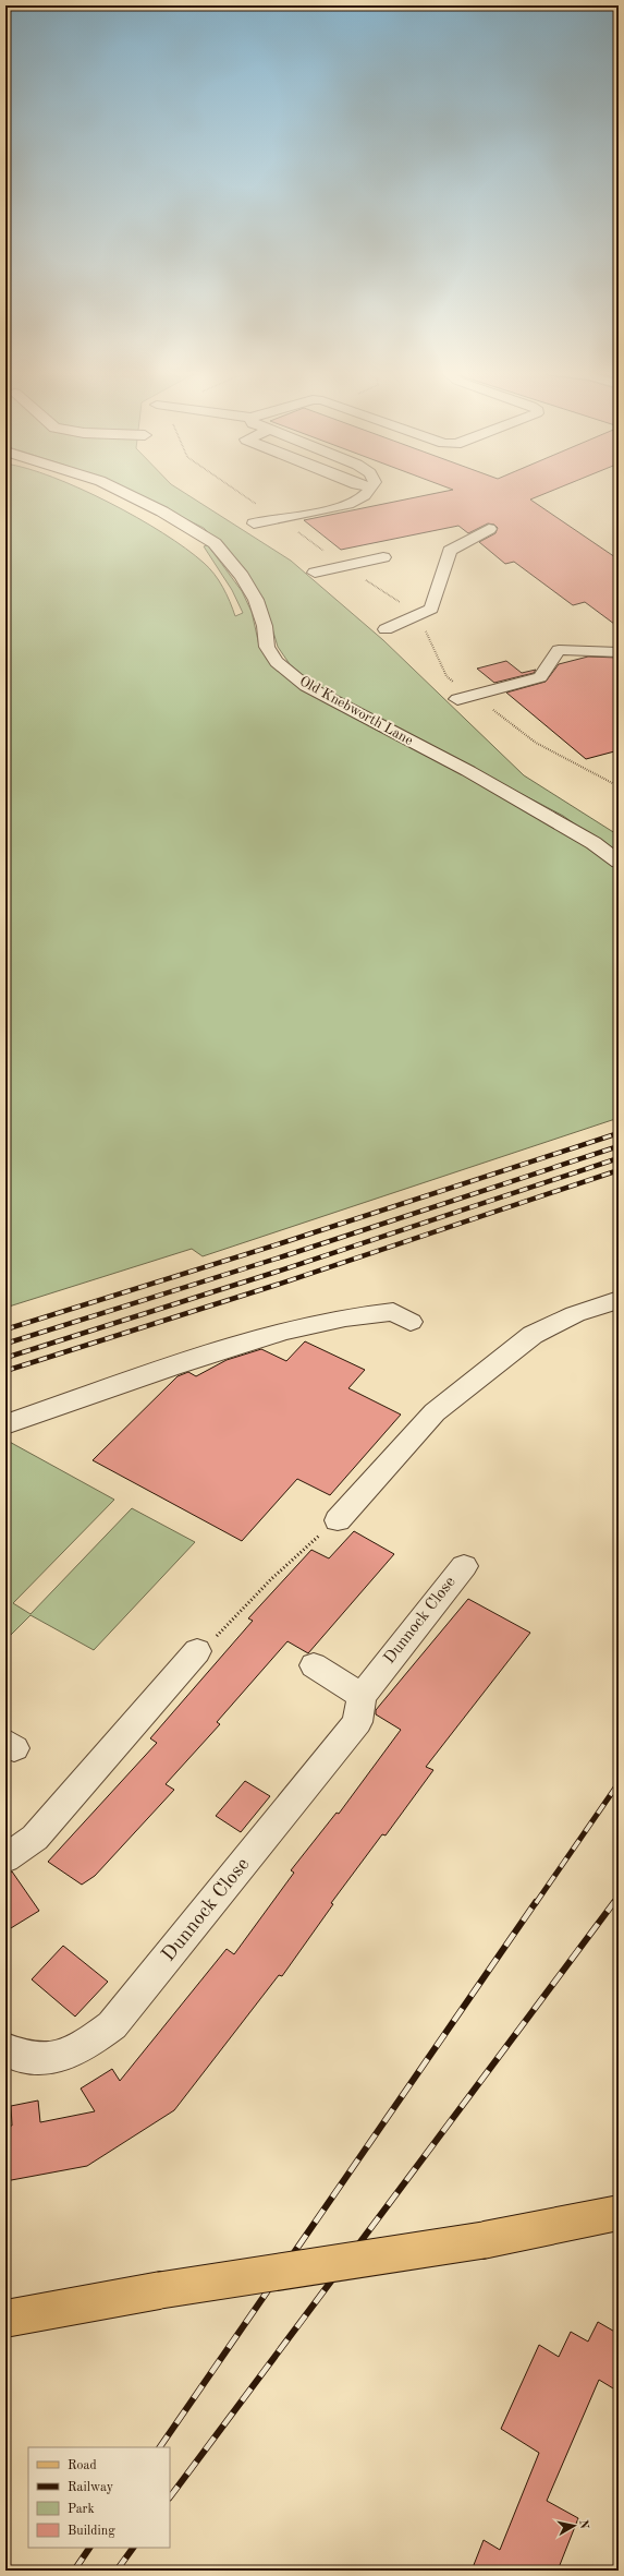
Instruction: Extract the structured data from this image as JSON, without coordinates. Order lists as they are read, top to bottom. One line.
{"streets":{"street":["Old Knebworth Lane","Dunnock Close"]},"legend":["Road","Railway","Park","Building"],"north":"right"}
